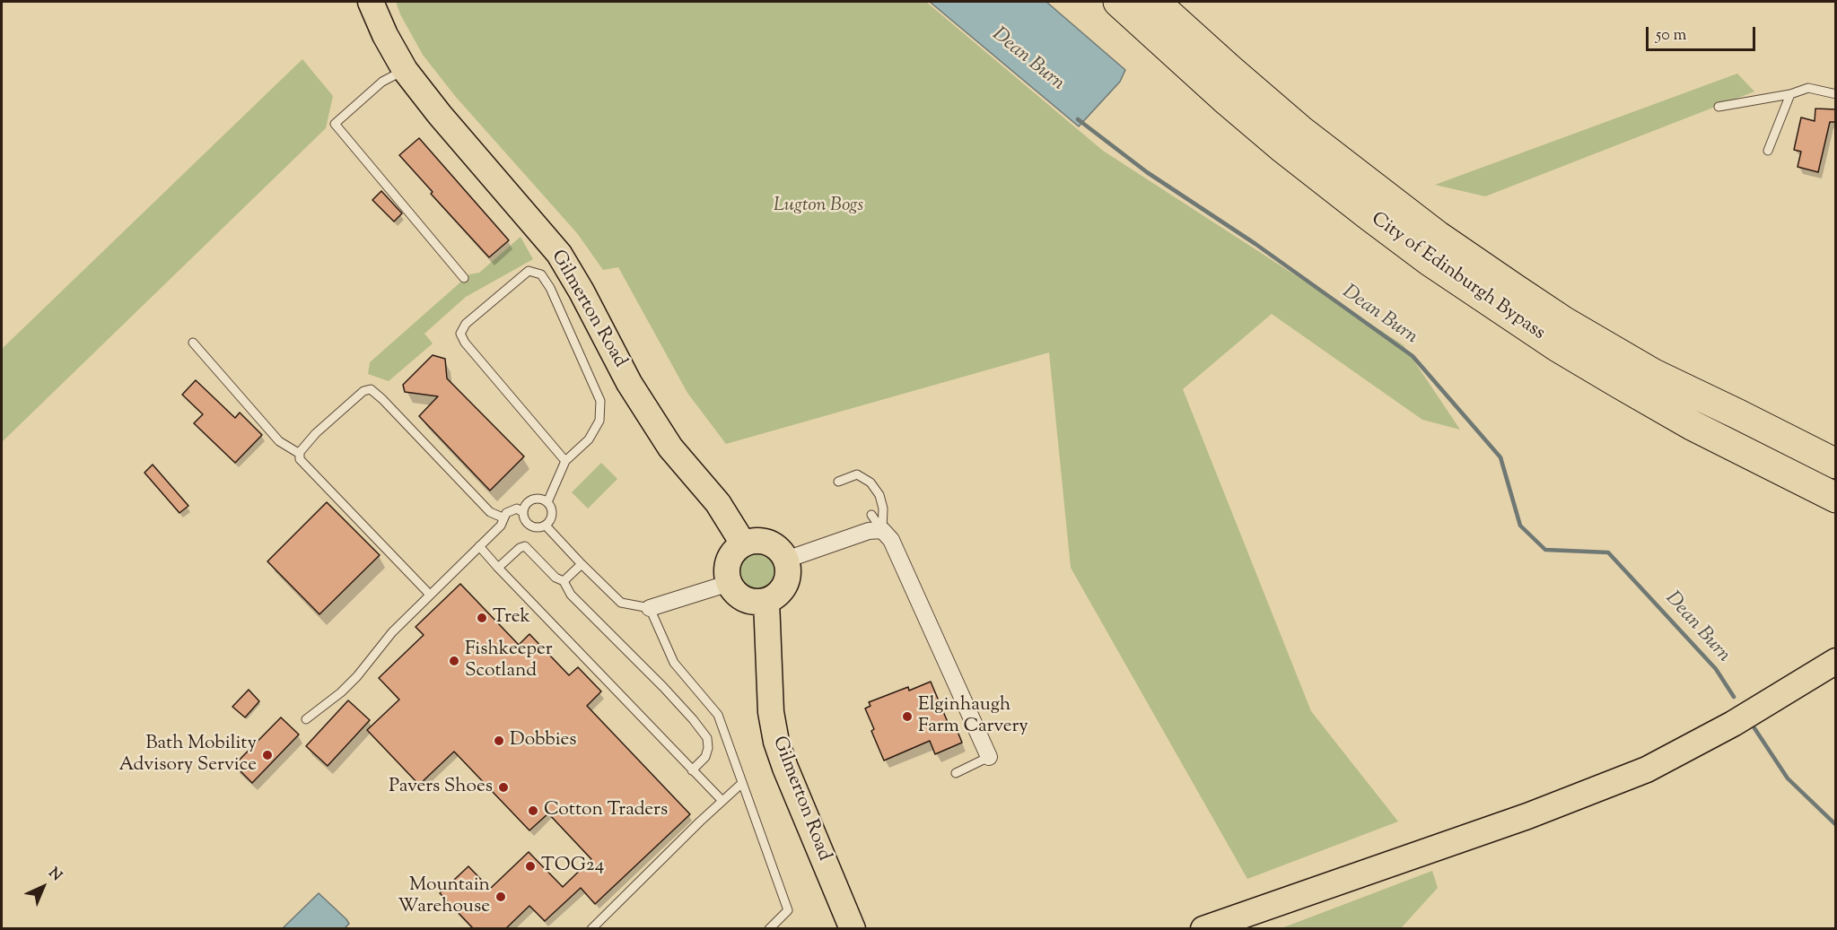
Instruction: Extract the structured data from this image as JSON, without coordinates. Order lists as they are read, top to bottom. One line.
{"streets":{"highway":["City of Edinburgh Bypass"],"main road":["Gilmerton Road"]},"water":["Dean Burn"],"parks":["Lugton Bogs"],"places":["Trek","Fishkeeper Scotland","Elginhaugh Farm Carvery","Dobbies","Bath Mobility Advisory Service","Pavers Shoes","Cotton Traders","TOG24","Mountain Warehouse"],"scale_bar":"50 m","north":"top right"}
